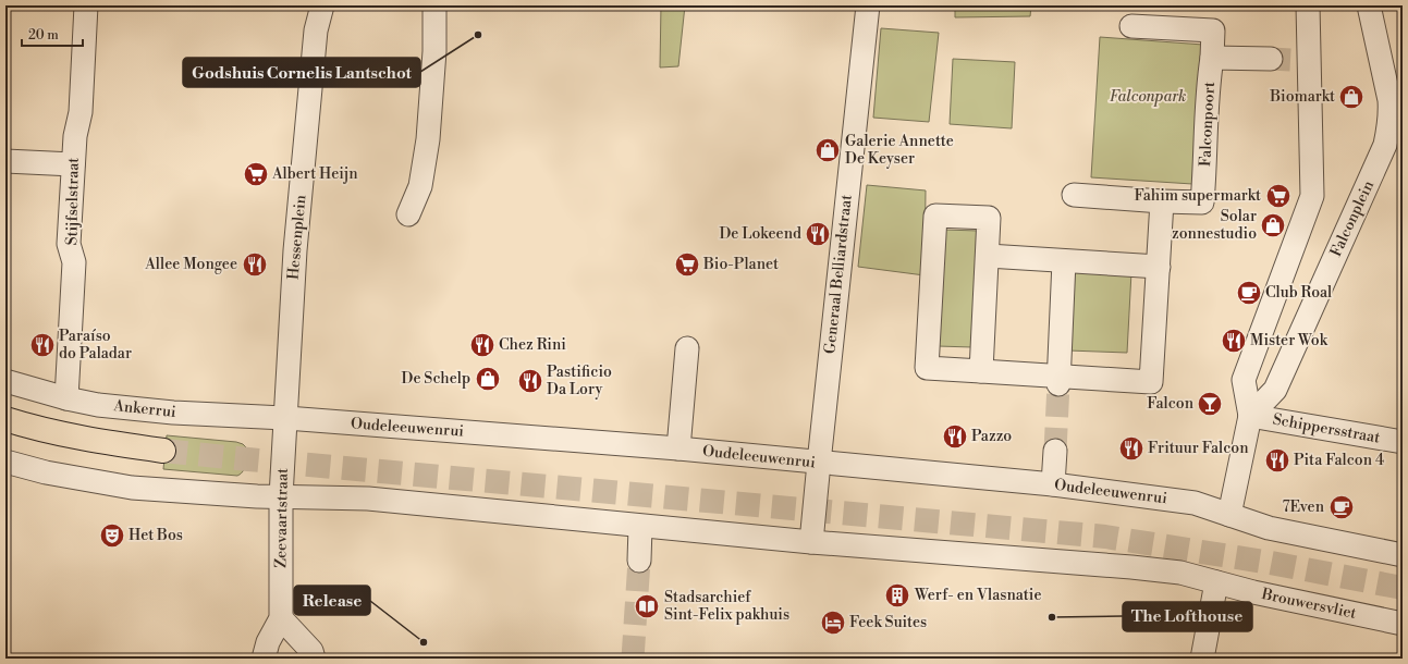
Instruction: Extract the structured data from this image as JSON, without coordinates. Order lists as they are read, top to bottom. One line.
{"streets":{"street":["Falconpoort","Stijfselstraat","Falconplein","Hessenplein","Generaal Belliardstraat","Ankerrui","Oudeleeuwenrui","Schippersstraat","Zeevaartstraat","Brouwersvliet"]},"crossings":[["Stijfselstraat","Ankerrui"],["Falconplein","Schippersstraat"],["Hessenplein","Ankerrui"],["Hessenplein","Oudeleeuwenrui"],["Hessenplein","Zeevaartstraat"],["Generaal Belliardstraat","Oudeleeuwenrui"],["Ankerrui","Oudeleeuwenrui"],["Ankerrui","Zeevaartstraat"],["Oudeleeuwenrui","Zeevaartstraat"]],"parks":["Falconpark"],"places":{"other":["Godshuis Cornelis Lantschot","The Lofthouse","Release"],"shop":["Biomarkt","Galerie Annette De Keyser","Solar zonnestudio","De Schelp"],"supermarket":["Albert Heijn","Fahim supermarkt","Bio-Planet"],"restaurant":["De Lokeend","Allee Mongee","Mister Wok","Paraíso do Paladar","Chez Rini","Pastificio Da Lory","Pazzo","Frituur Falcon","Pita Falcon 4"],"cafe":["Club Roal","7Even"],"bar":["Falcon"],"theatre":["Het Bos"],"building":["Werf- en Vlasnatie"],"library":["Stadsarchief Sint-Felix pakhuis"],"hotel":["Feek Suites"]},"scale_bar":"20 m"}
